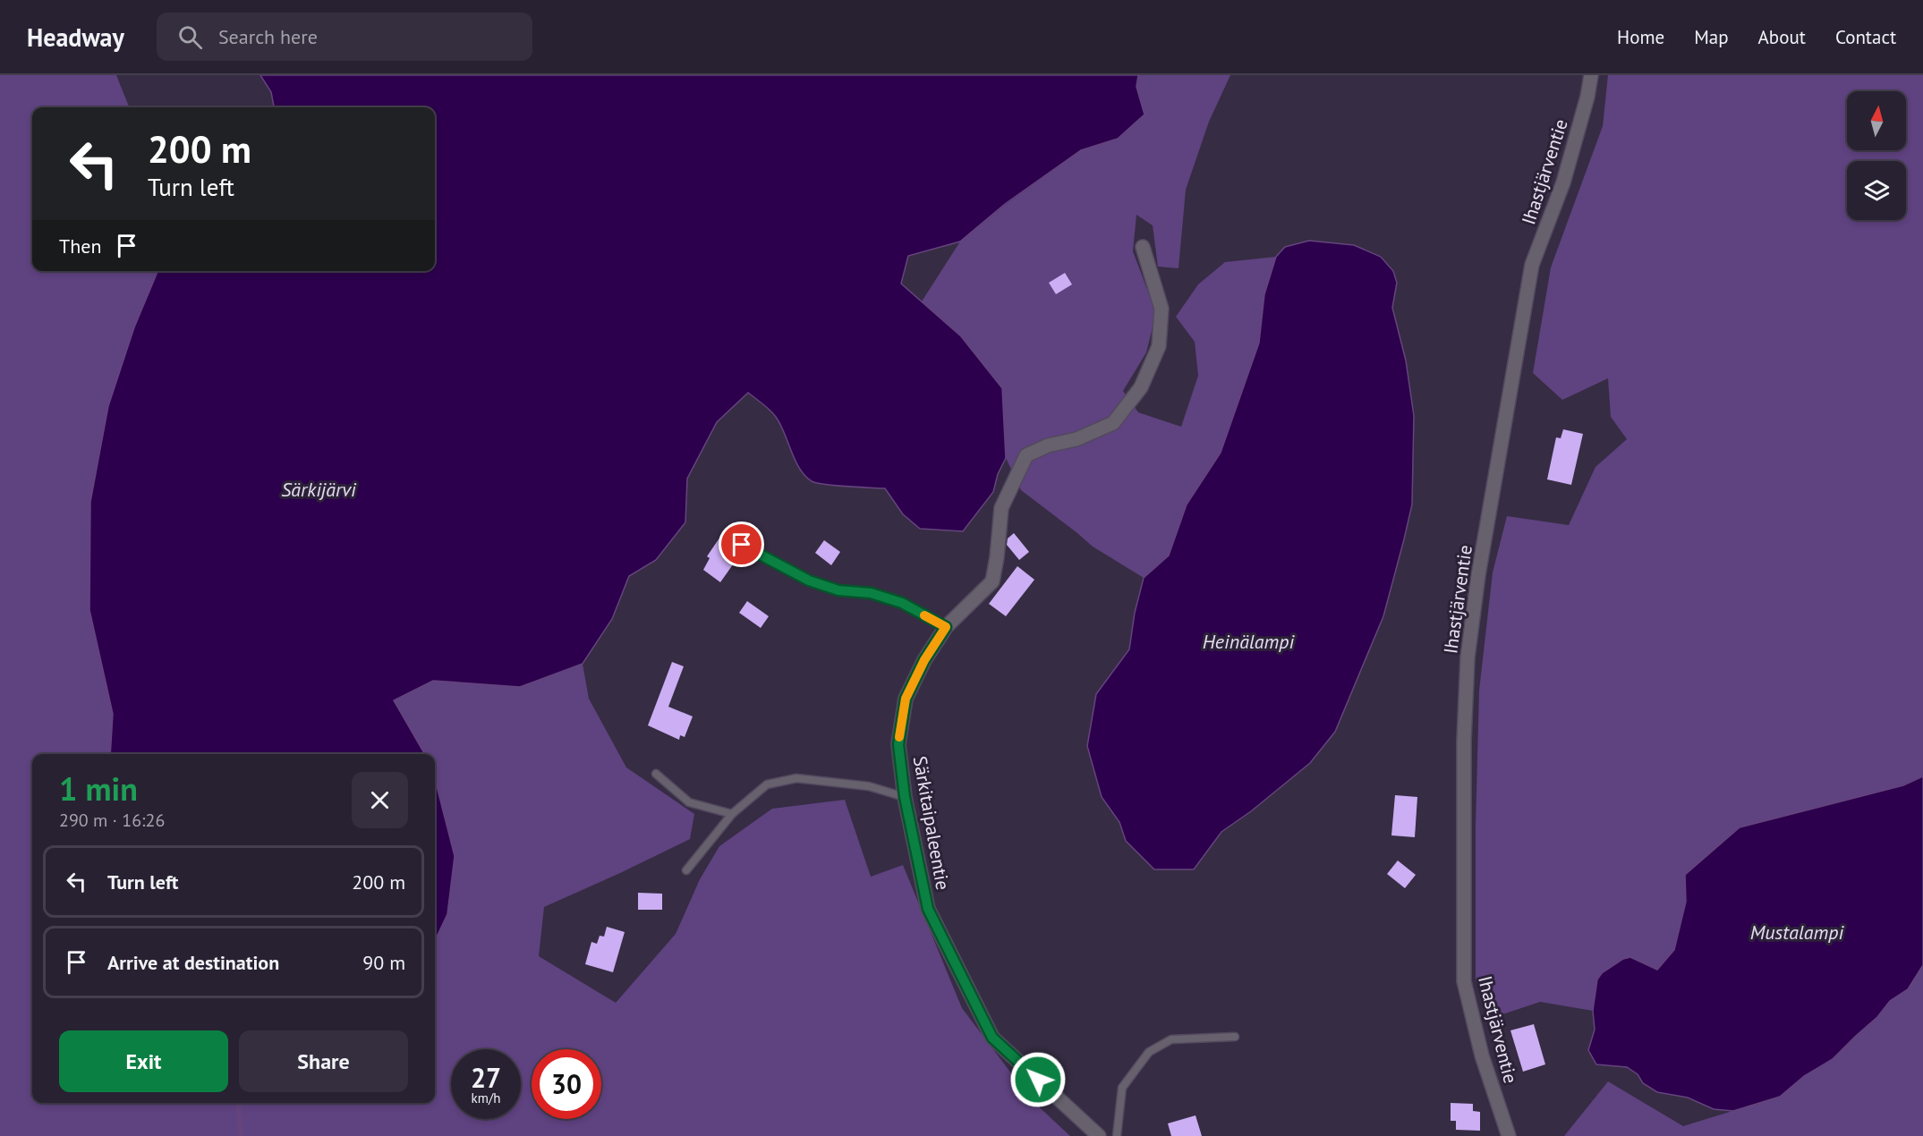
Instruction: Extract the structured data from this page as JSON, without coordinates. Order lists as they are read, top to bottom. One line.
{"streets":{"street":["Ihastjärventie","Särkitaipaleentie"]},"water":["Särkijärvi","Heinälampi","Mustalampi"],"north":"top","page":{"header":"Headway","search":"Search here","nav":["Home","Map","About","Contact"],"turn":["200 m","Turn left"],"then":"Then","heading":["1 min","290 m · 16:26"],"list":[{"name":"Turn left","value":"200 m"},{"name":"Arrive at destination","value":"90 m"}],"buttons":["Exit","Share"],"speed":"27 km/h","limit":"30"}}
